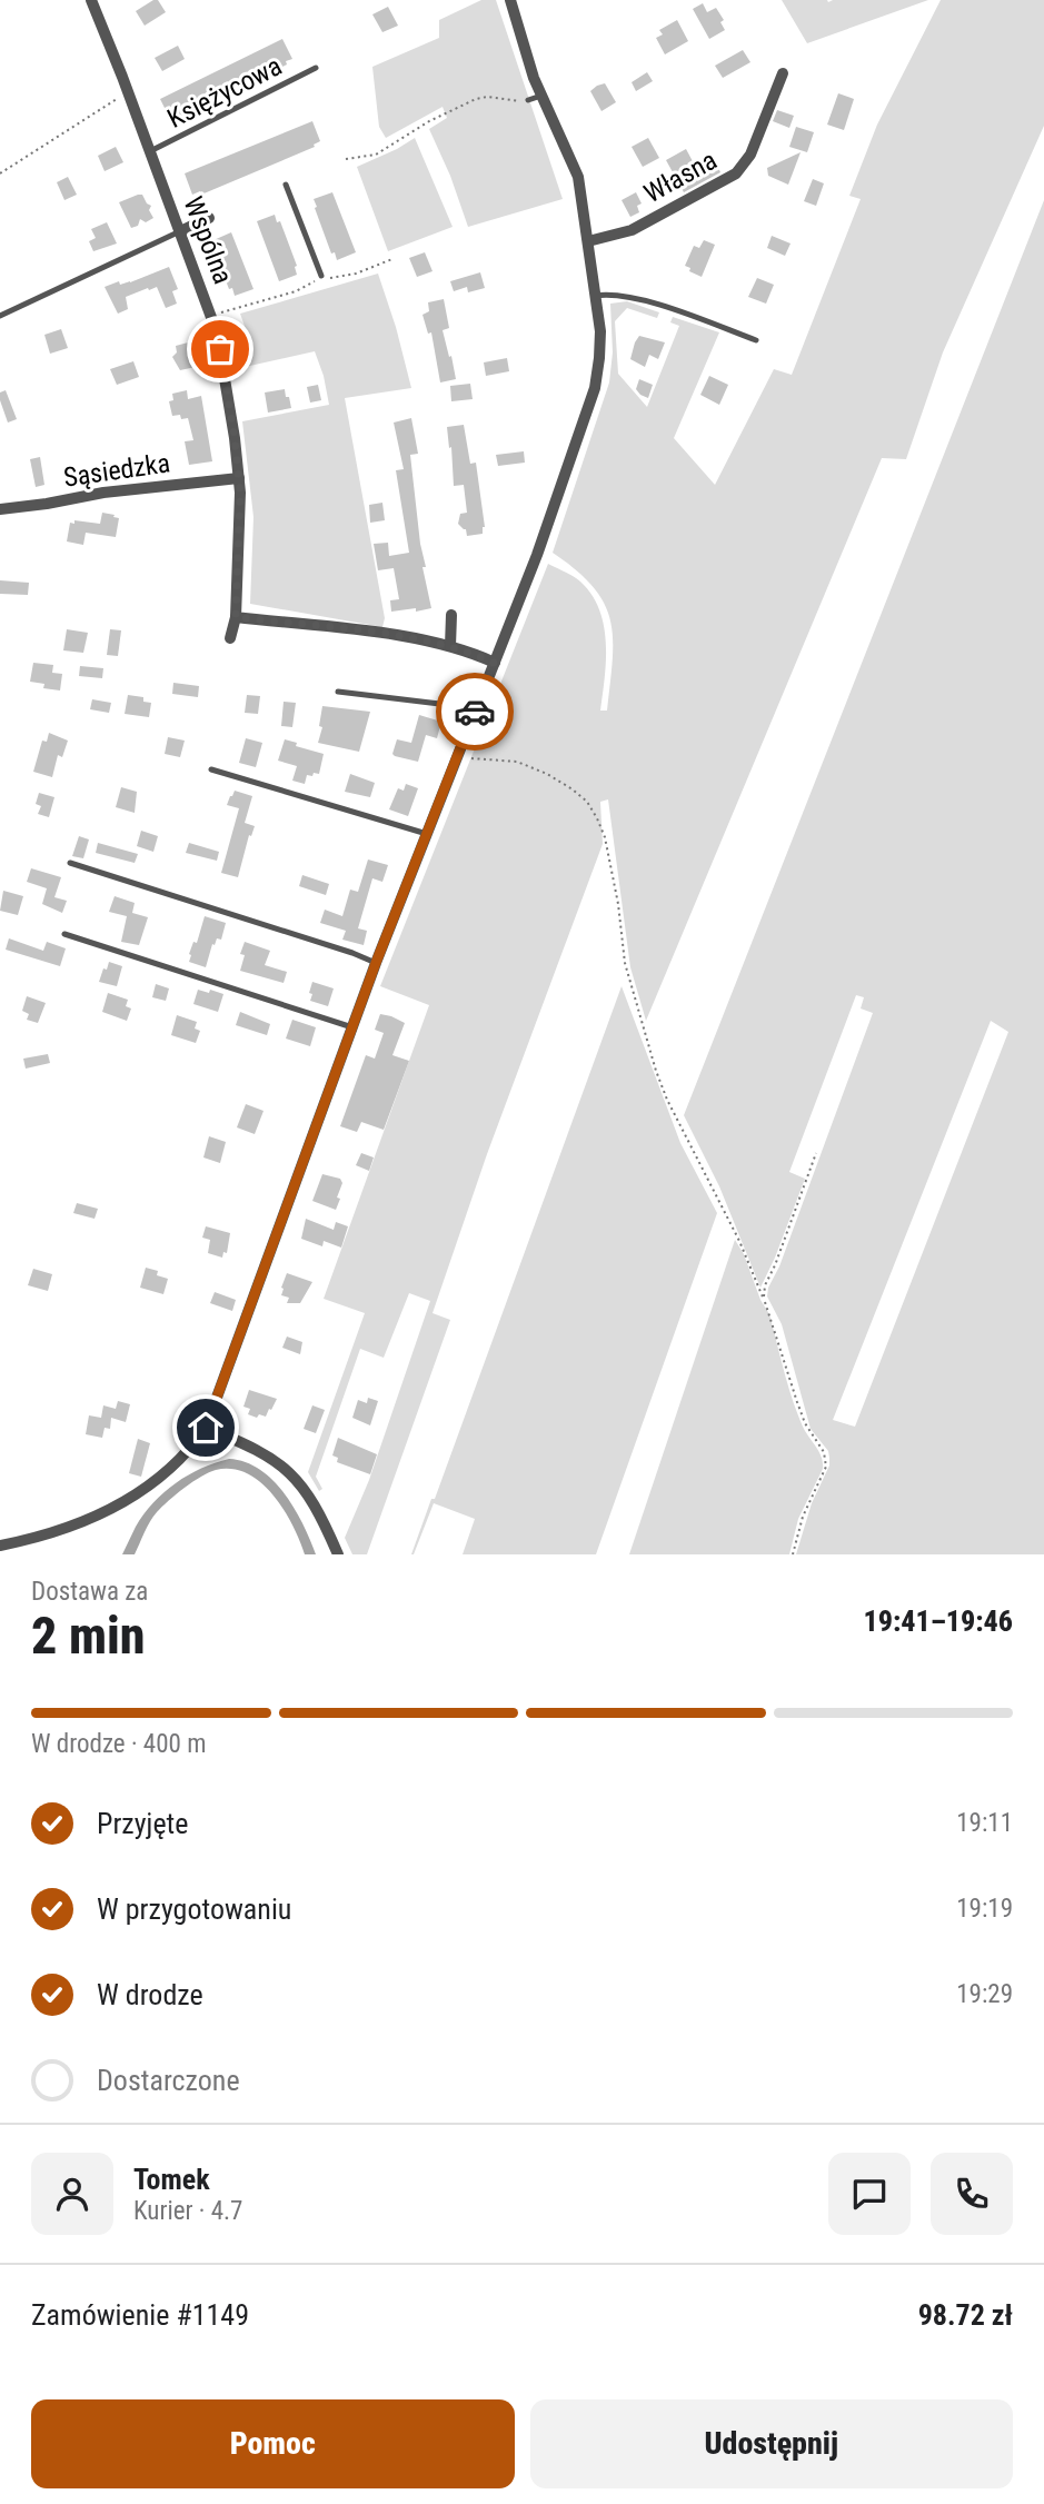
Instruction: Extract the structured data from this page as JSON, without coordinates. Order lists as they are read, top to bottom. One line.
{"streets":{"street":["Własna","Wspólna","Sąsiedzka"],"lane":["Księżycowa"]},"crossings":[["Księżycowa","Wspólna"],["Wspólna","Sąsiedzka"]],"page":{"heading":["2 min","Dostawa za","19:41–19:46"],"panel":["Tomek","Kurier · 4.7","Zamówienie #1149","98.72 zł"],"bar":"W drodze · 400 m","list":[["Przyjęte","19:11"],["W przygotowaniu","19:19"],["W drodze","19:29"],"Dostarczone"],"buttons":["Pomoc","Udostępnij"]}}
